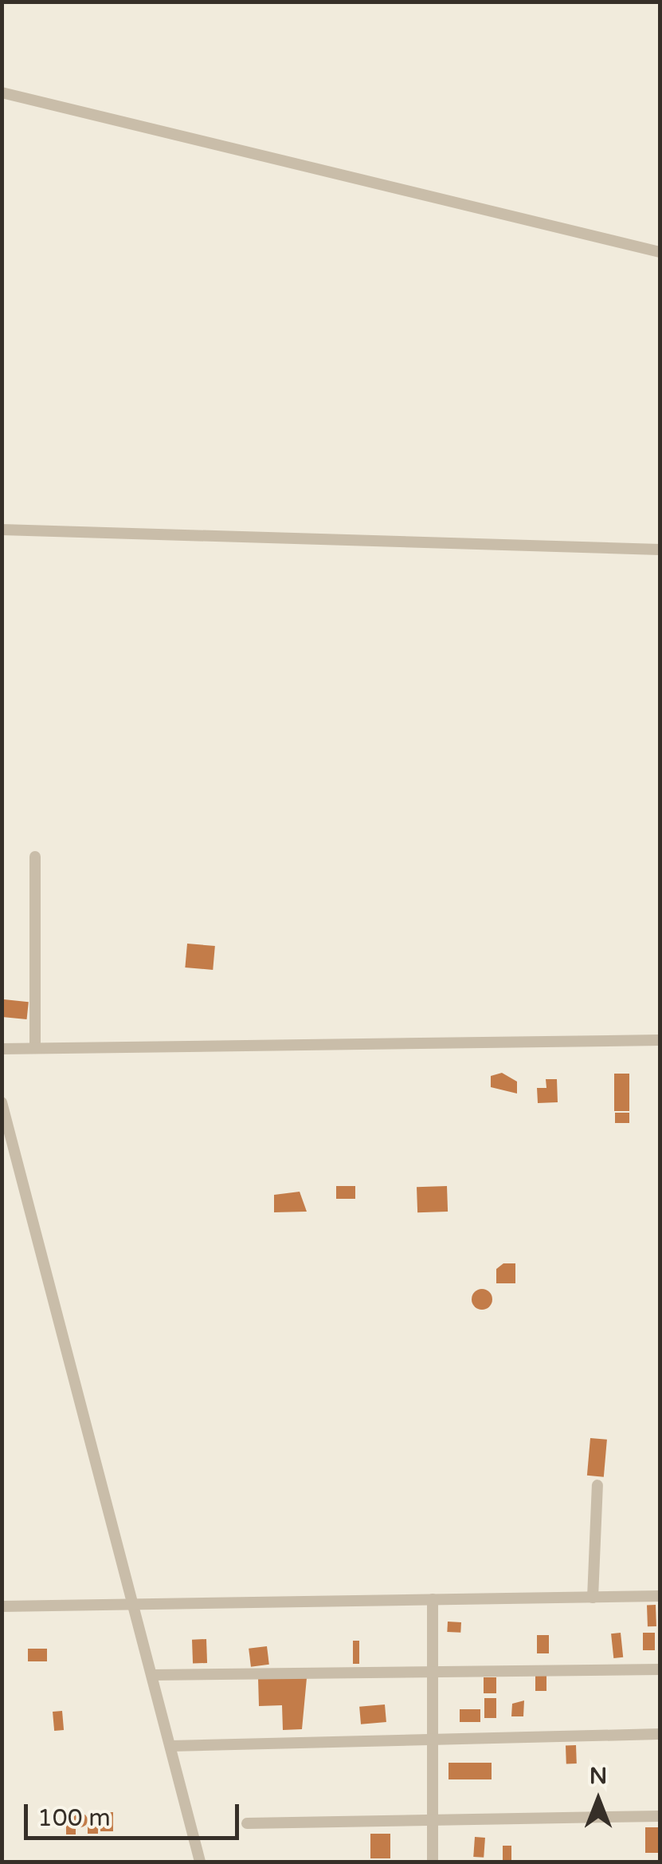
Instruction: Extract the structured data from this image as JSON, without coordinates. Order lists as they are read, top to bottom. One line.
{"scale_bar":"100 m","north":"top"}
